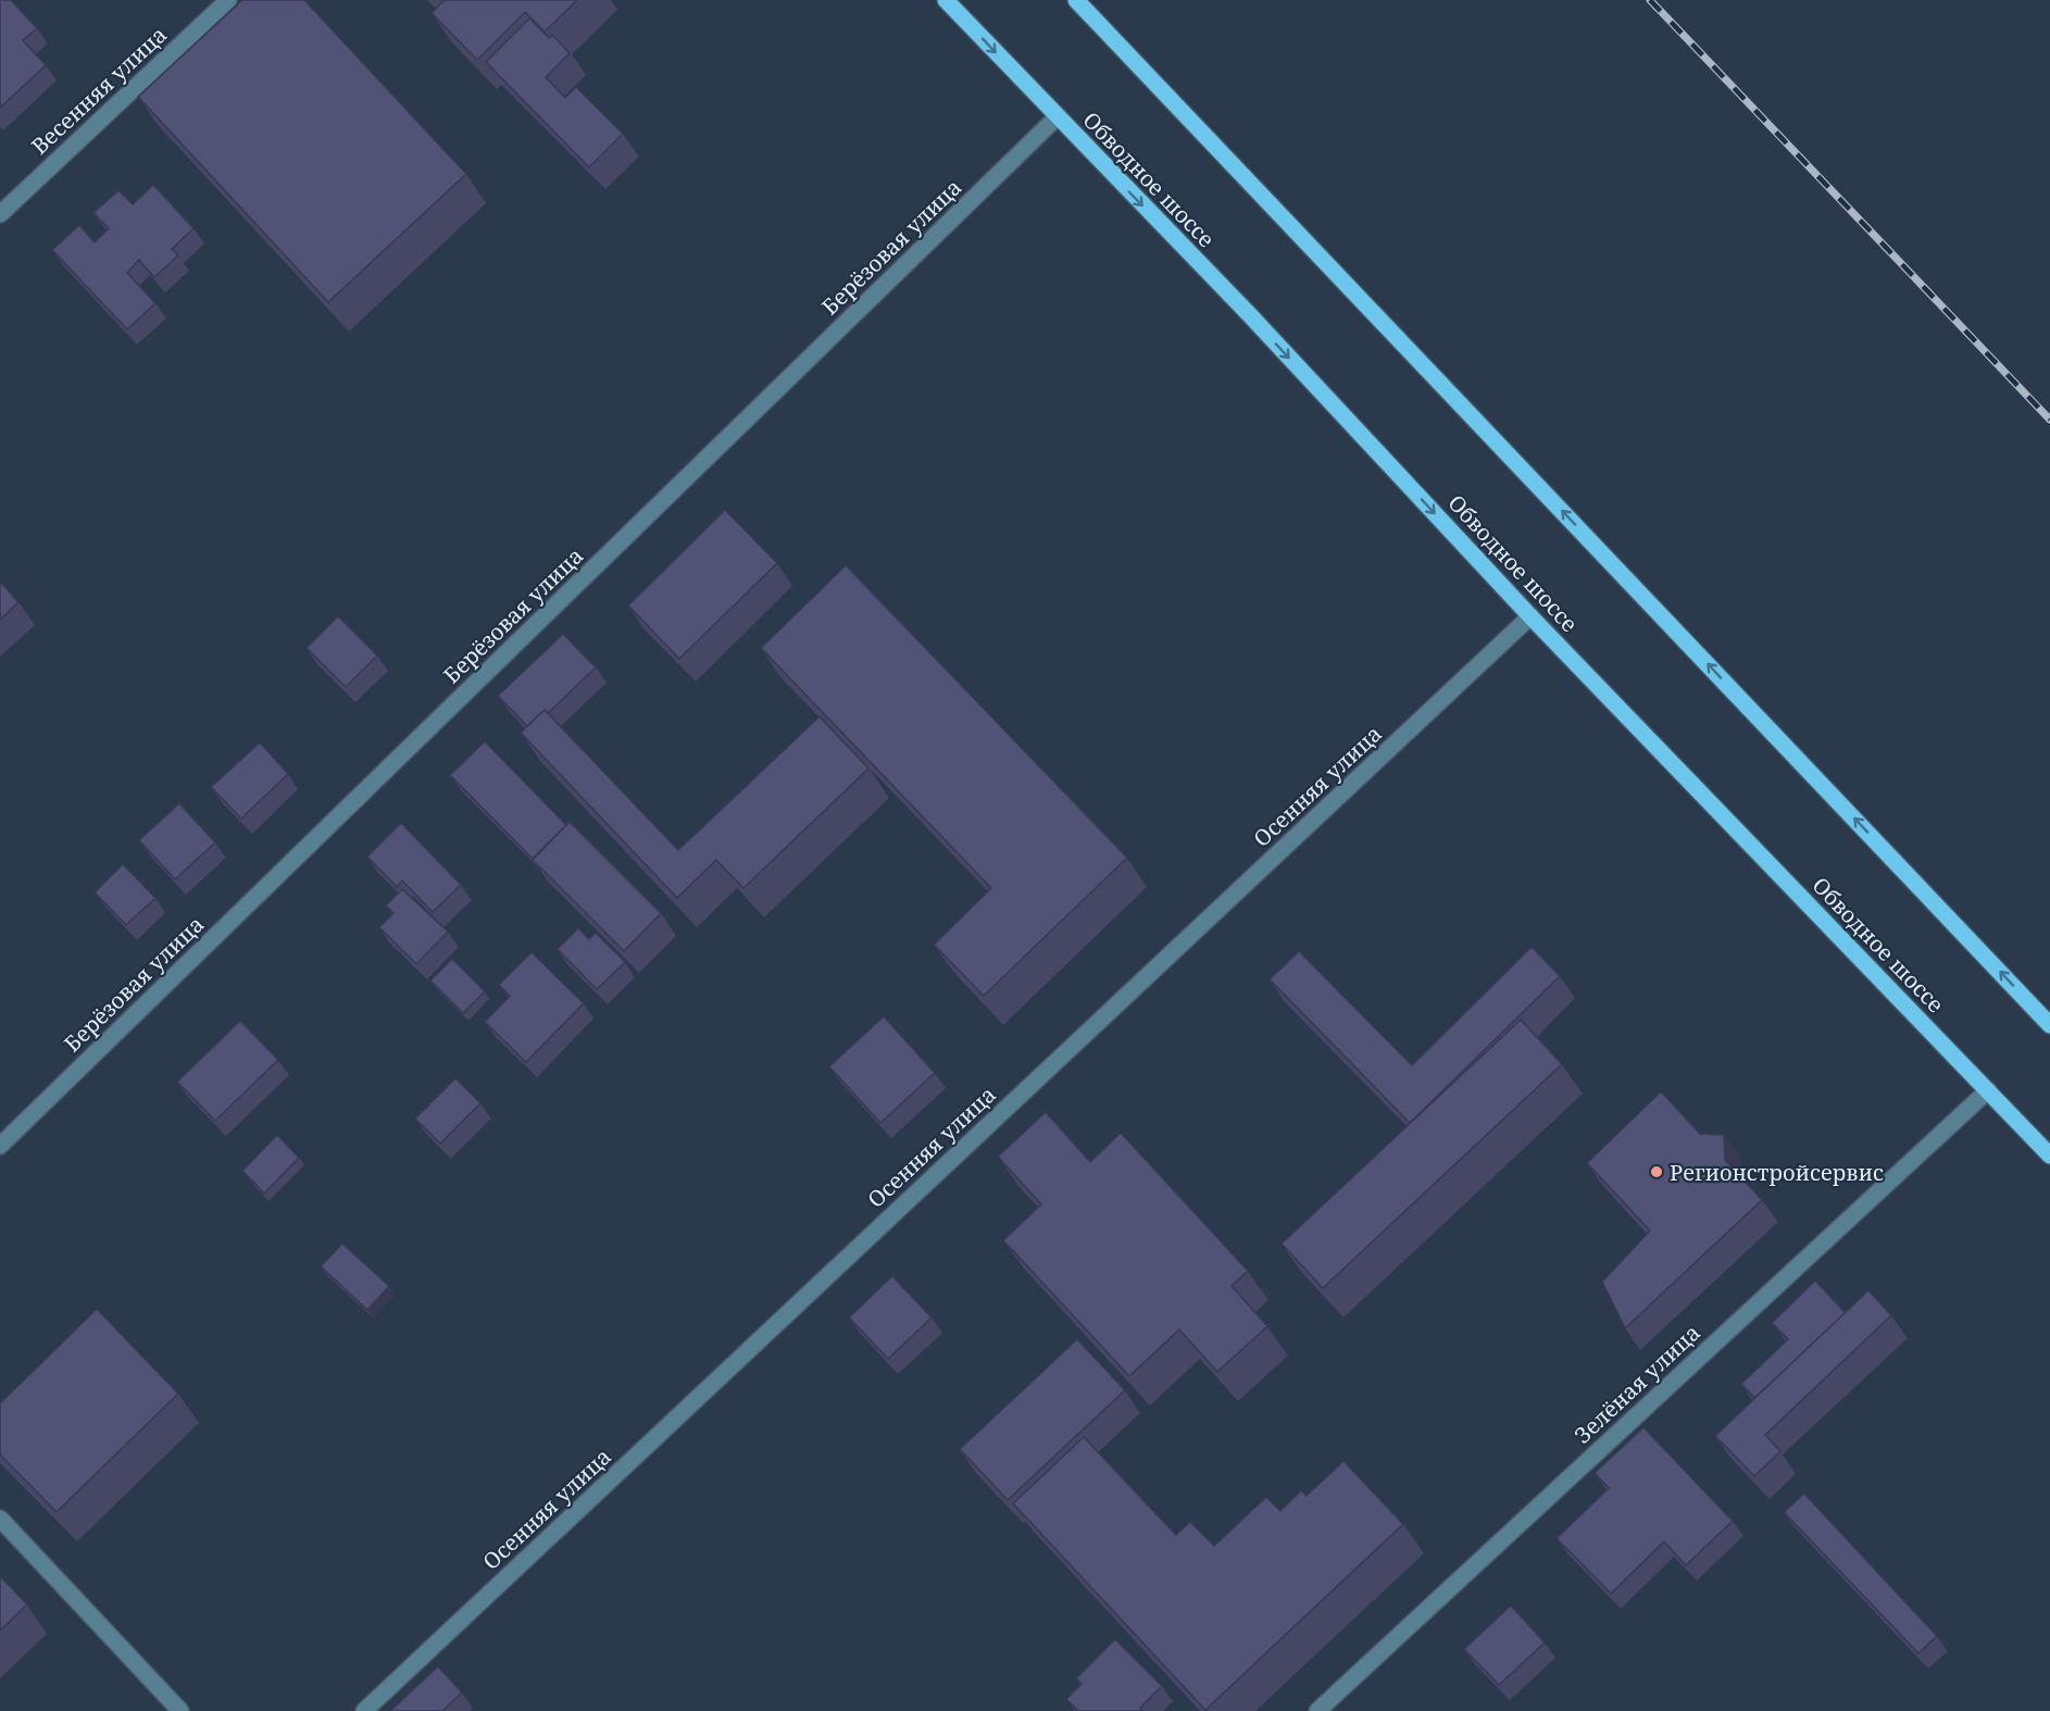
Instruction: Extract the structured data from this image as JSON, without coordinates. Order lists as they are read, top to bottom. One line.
{"streets":{"main road":["Обводное шоссе"],"street":["Весенняя улица","Берёзовая улица","Осенняя улица","Зелёная улица"]},"crossings":[["Обводное шоссе","Берёзовая улица"],["Обводное шоссе","Осенняя улица"],["Обводное шоссе","Зелёная улица"]],"places":["Регионстройсервис"]}
